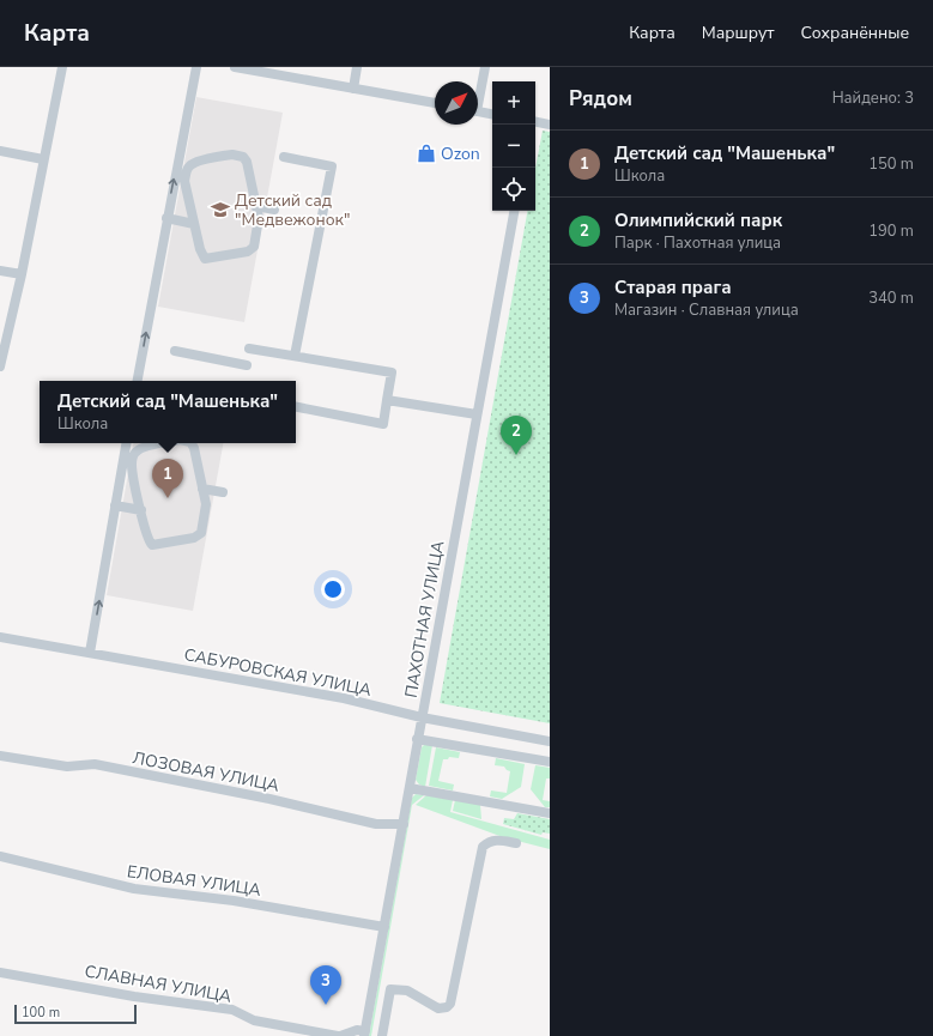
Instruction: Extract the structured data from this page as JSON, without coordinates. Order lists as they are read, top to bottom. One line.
{"streets":{"street":["ПАХОТНАЯ УЛИЦА","САБУРОВСКАЯ УЛИЦА","ЛОЗОВАЯ УЛИЦА","ЕЛОВАЯ УЛИЦА","СЛАВНАЯ УЛИЦА"]},"crossings":[["ПАХОТНАЯ УЛИЦА","САБУРОВСКАЯ УЛИЦА"],["ПАХОТНАЯ УЛИЦА","ЛОЗОВАЯ УЛИЦА"],["ПАХОТНАЯ УЛИЦА","ЕЛОВАЯ УЛИЦА"],["ПАХОТНАЯ УЛИЦА","СЛАВНАЯ УЛИЦА"]],"places":{"shop":["Ozon"],"school or university":["Детский сад \"Медвежонок\""]},"scale_bar":"100 m","north":"top right","page":{"header":"Карта","nav":["Карта","Маршрут","Сохранённые"],"heading":["Рядом","Найдено: 3"],"map_buttons":["+","−"],"list":[{"mark":"1","name":"Детский сад \"Машенька\"","note":"Школа","value":"150 m"},{"mark":"2","name":"Олимпийский парк","note":"Парк · Пахотная улица","value":"190 m"},{"mark":"3","name":"Старая прага","note":"Магазин · Славная улица","value":"340 m"}],"popup":["Детский сад \"Машенька\"","Школа"],"pins":["2","1","3"],"scale":"100 m"}}
